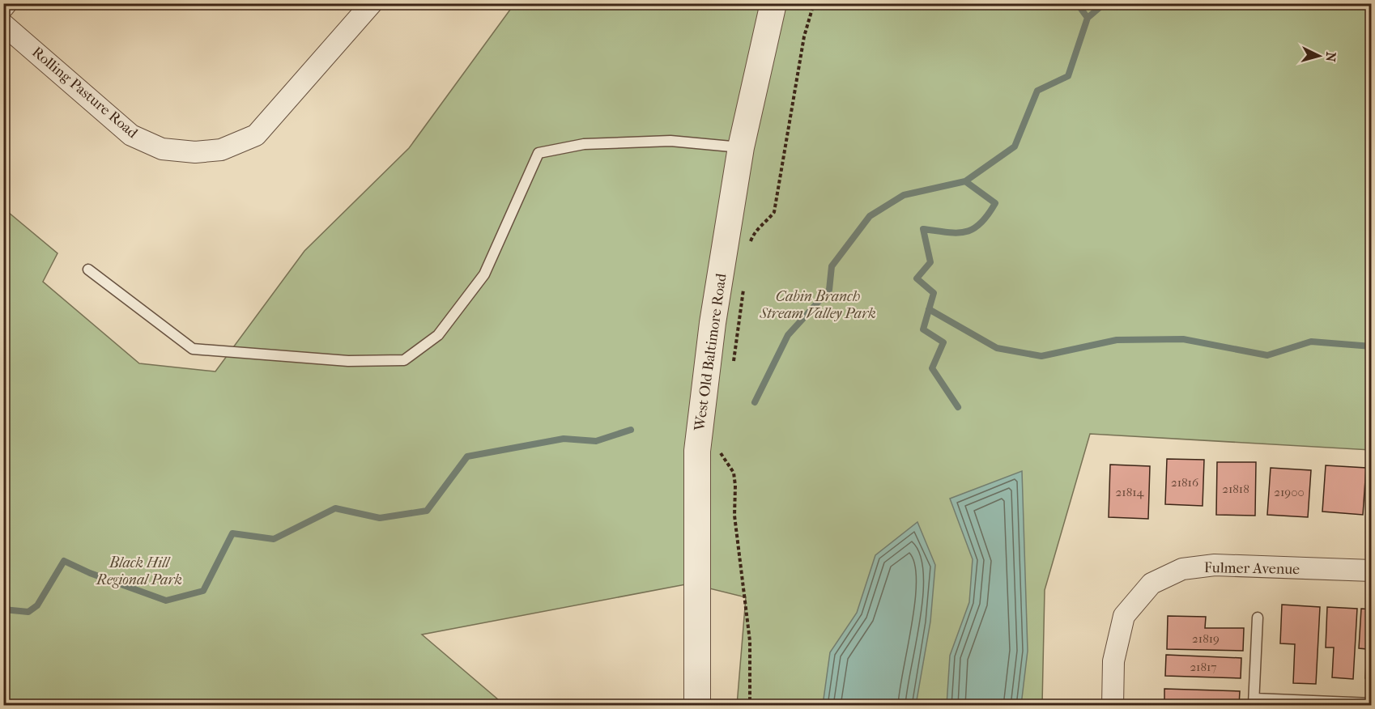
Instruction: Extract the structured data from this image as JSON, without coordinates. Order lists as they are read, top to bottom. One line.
{"streets":{"street":["Rolling Pasture Road","West Old Baltimore Road","Fulmer Avenue"]},"parks":["Cabin Branch Stream Valley Park","Black Hill Regional Park"],"house_numbers":["21816","21818","21814","21900","21819","21817"],"north":"right"}
